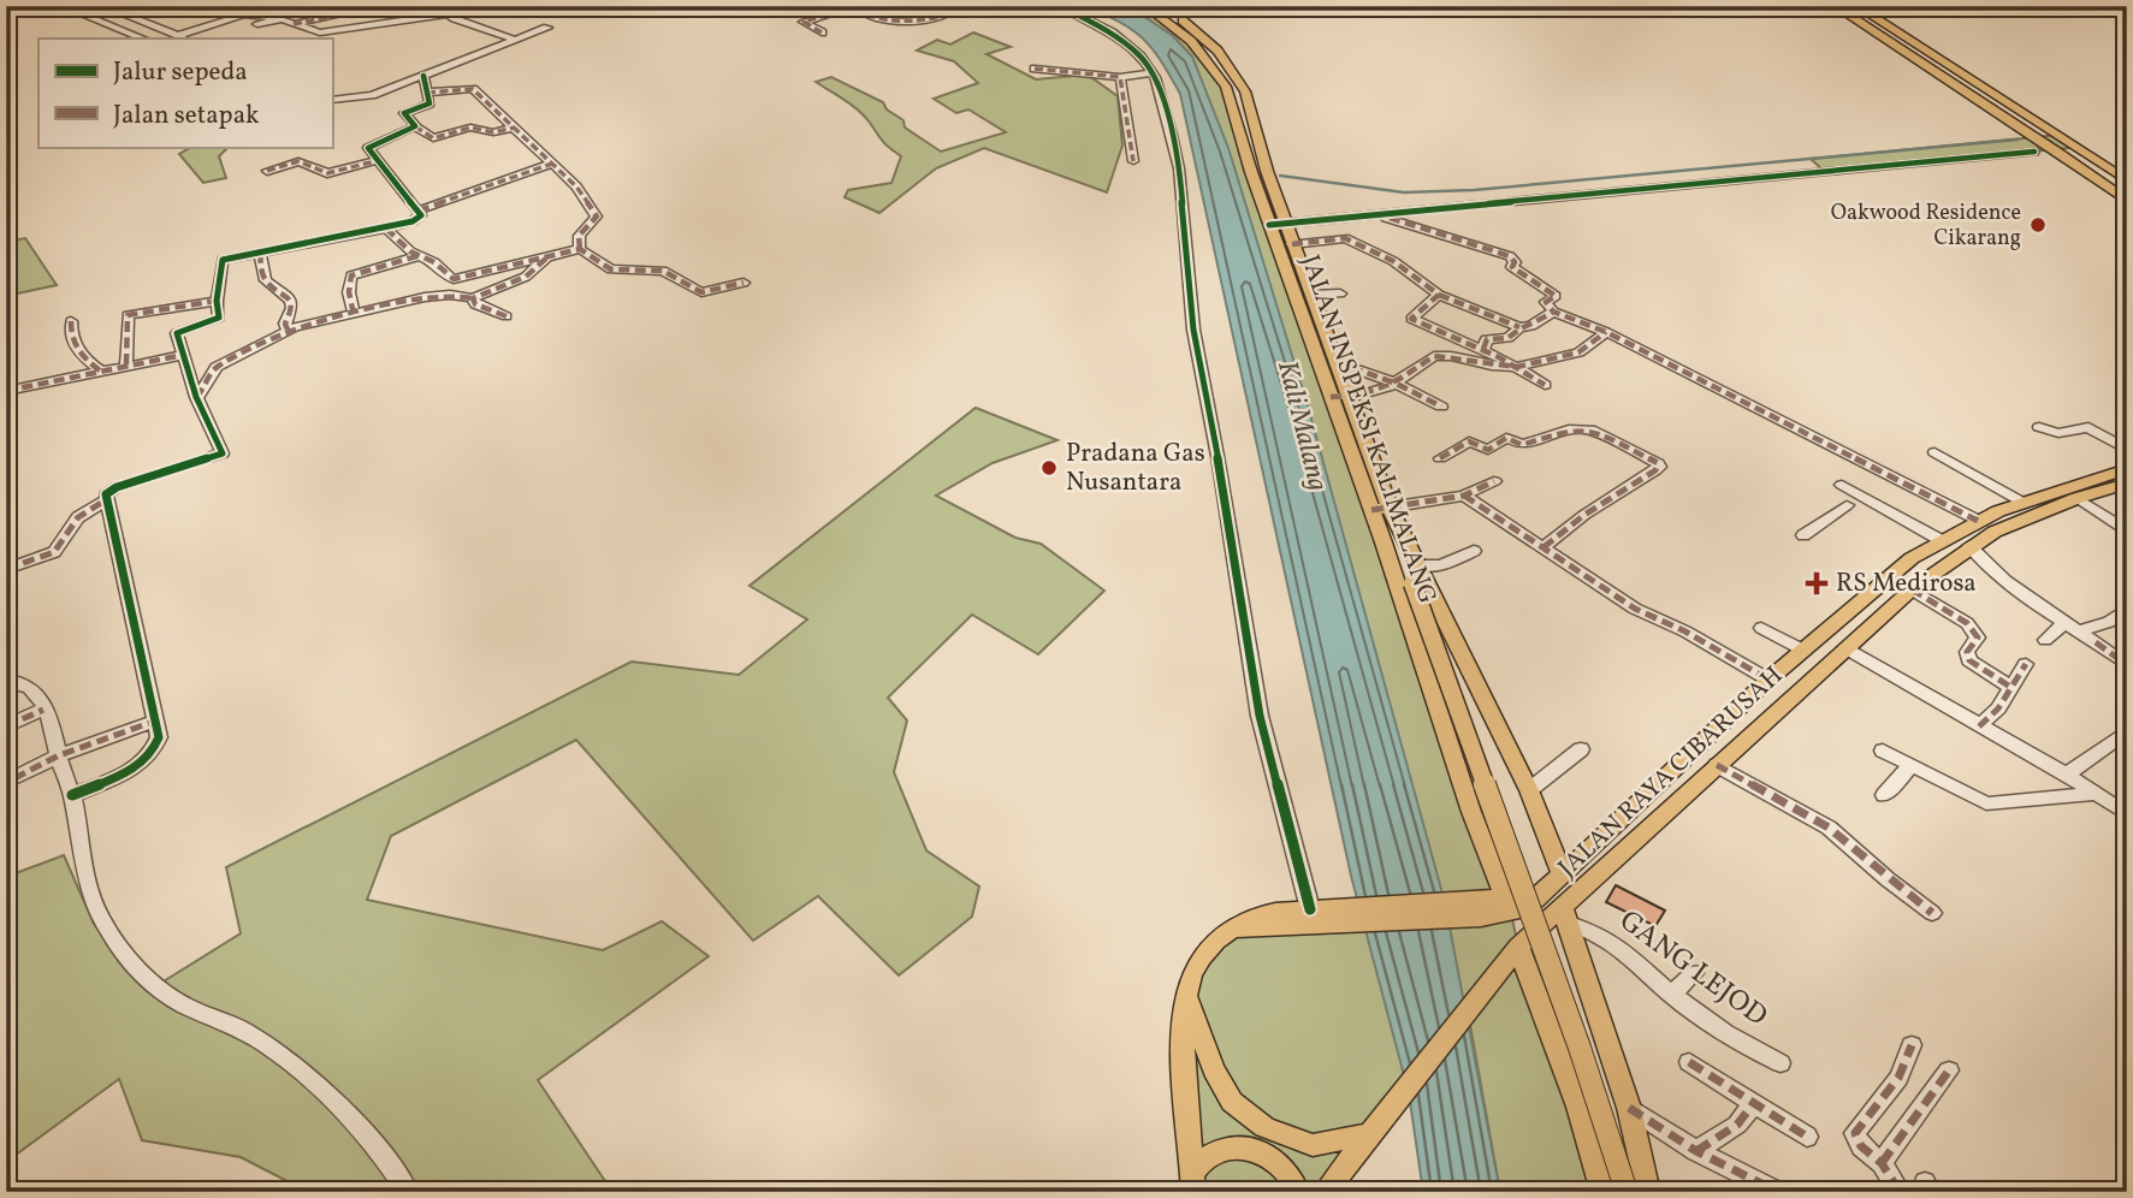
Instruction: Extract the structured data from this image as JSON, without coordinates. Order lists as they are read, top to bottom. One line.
{"streets":{"main road":["JALAN INSPEKSI KALIMALANG","JALAN RAYA CIBARUSAH"],"street":["GANG LEJOD"]},"crossings":[["JALAN INSPEKSI KALIMALANG","JALAN RAYA CIBARUSAH"],["JALAN RAYA CIBARUSAH","GANG LEJOD"]],"water":["Kali Malang"],"places":{"other":["Oakwood Residence Cikarang","Pradana Gas Nusantara"],"health":["RS Medirosa"]},"legend":["Jalur sepeda","Jalan setapak"]}
